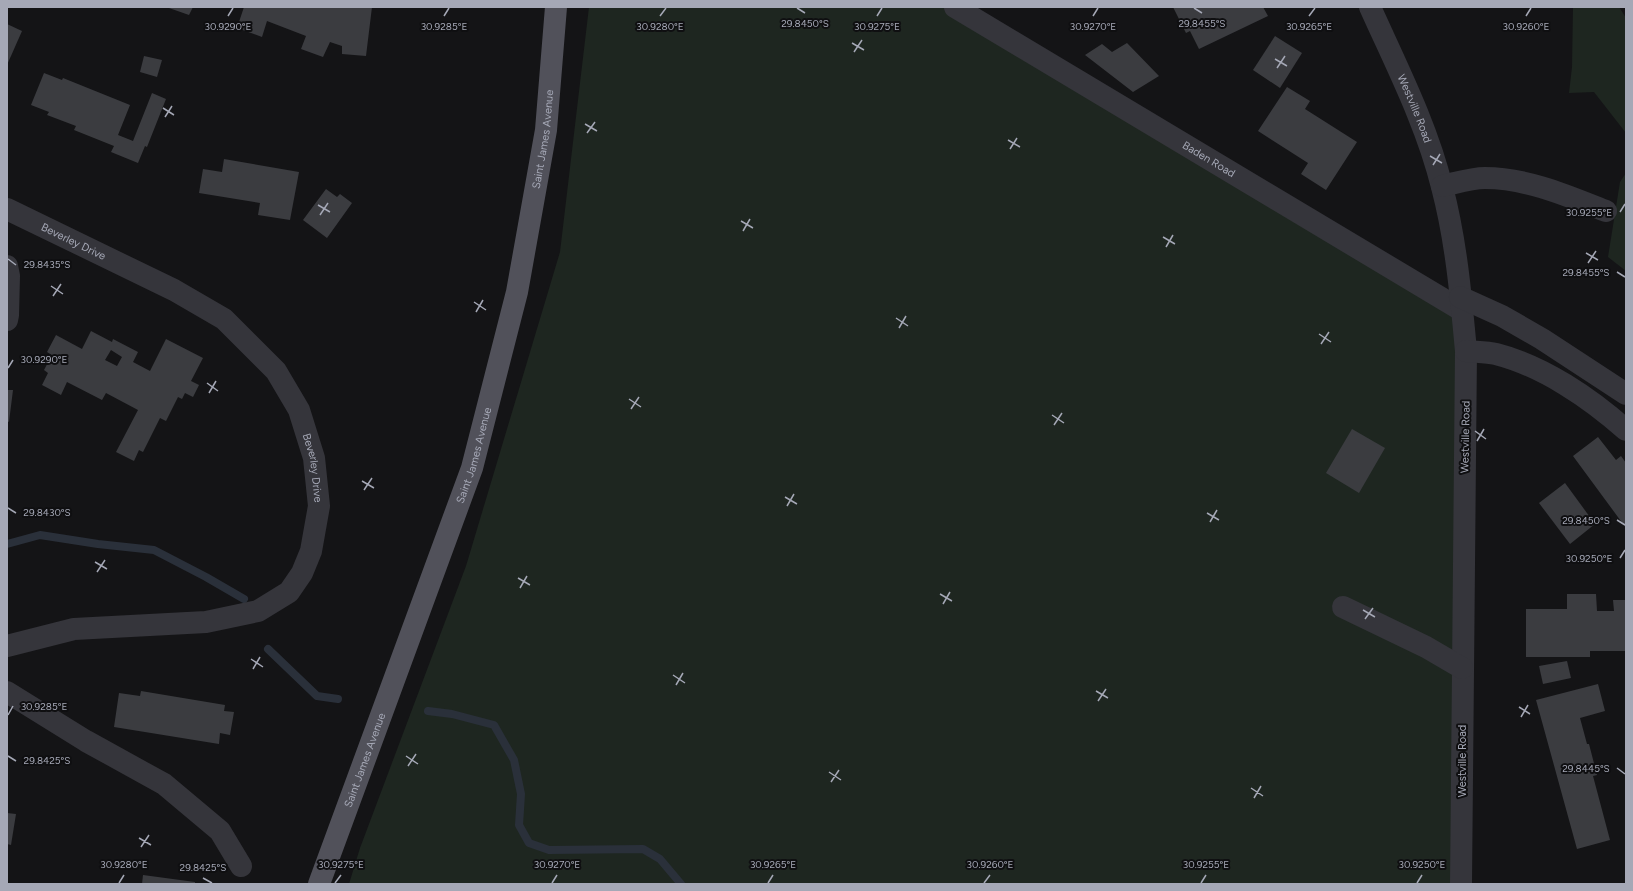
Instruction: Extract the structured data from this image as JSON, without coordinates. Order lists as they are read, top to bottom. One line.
{"streets":{"main road":["Saint James Avenue"],"street":["Westville Road","Baden Road","Beverley Drive"]},"crossings":[["Westville Road","Baden Road"]],"coordinates":["29.8450°S","29.8455°S","30.9290°E","30.9285°E","30.9280°E","30.9275°E","30.9270°E","30.9265°E","30.9260°E","30.9255°E","29.8435°S","29.8430°S","30.9250°E","29.8425°S","29.8445°S"]}
